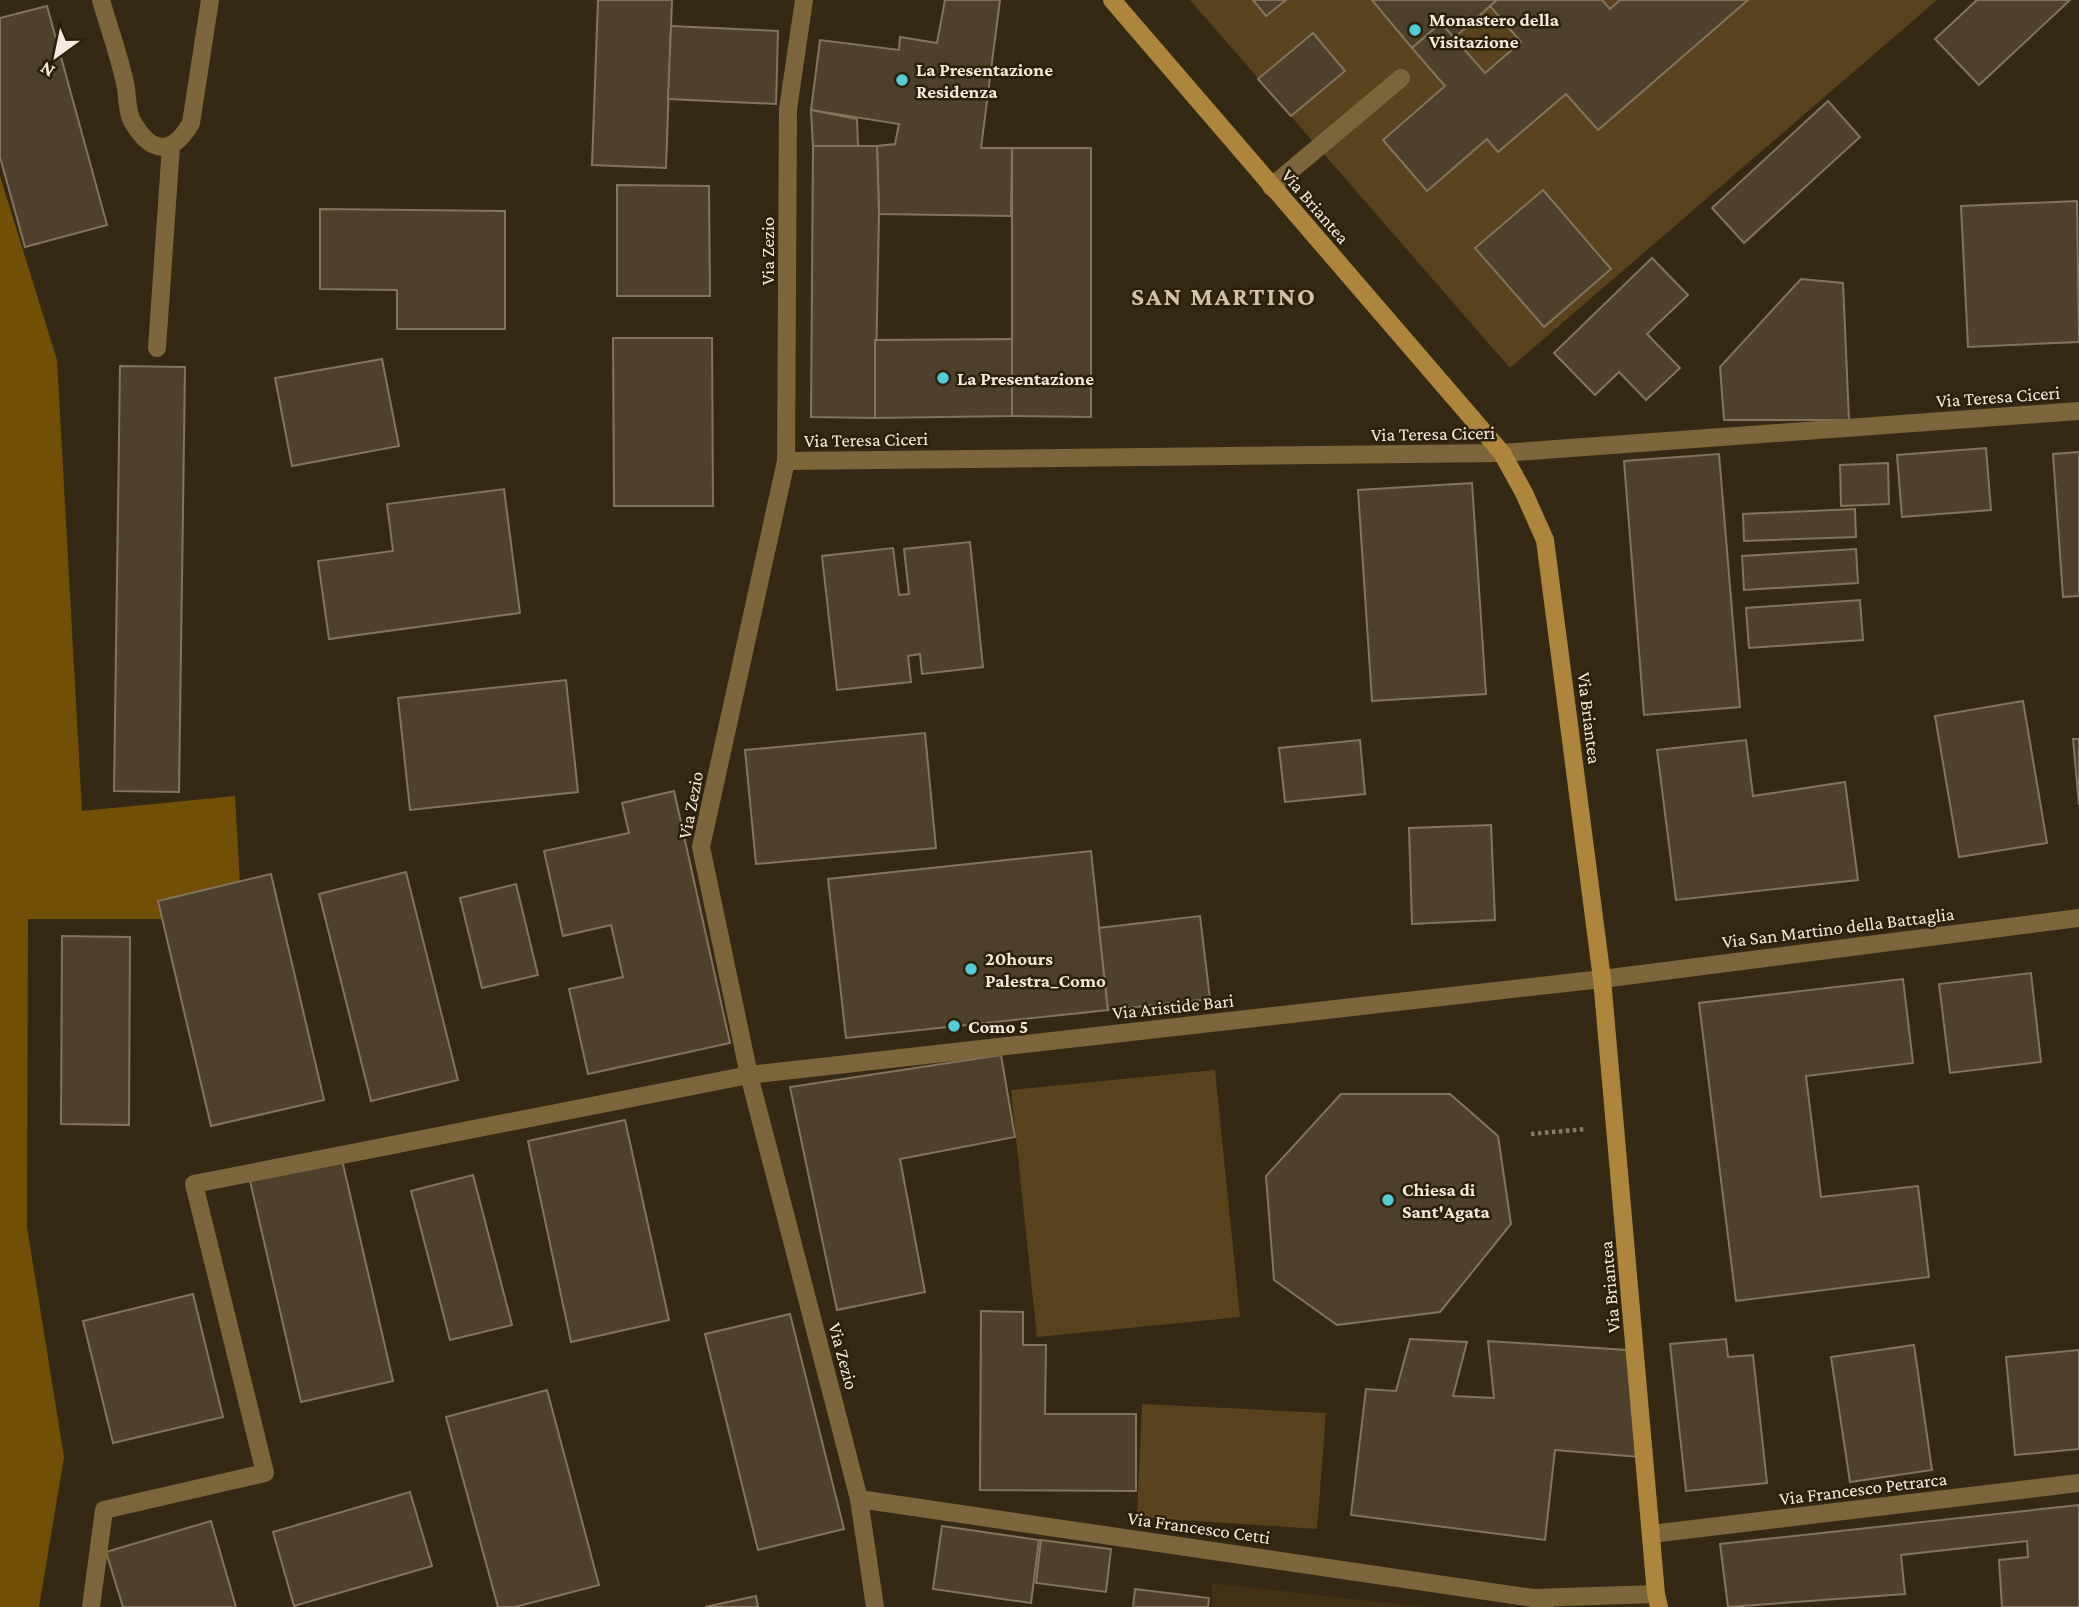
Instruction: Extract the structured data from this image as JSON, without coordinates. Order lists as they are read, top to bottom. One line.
{"streets":{"main road":["Via Briantea"],"street":["Via Zezio","Via Teresa Ciceri","Via San Martino della Battaglia","Via Aristide Bari","Via Francesco Petrarca","Via Francesco Cetti"]},"crossings":[["Via Briantea","Via Teresa Ciceri"],["Via Briantea","Via San Martino della Battaglia"],["Via Briantea","Via Aristide Bari"],["Via Briantea","Via Francesco Petrarca"],["Via Briantea","Via Francesco Cetti"],["Via Zezio","Via Teresa Ciceri"],["Via Zezio","Via Aristide Bari"],["Via Zezio","Via Francesco Cetti"],["Via San Martino della Battaglia","Via Aristide Bari"]],"districts":["SAN MARTINO"],"places":["Monastero della Visitazione","La Presentazione Residenza","La Presentazione","20hours Palestra_Como","Como 5","Chiesa di Sant'Agata"],"north":"bottom left"}
